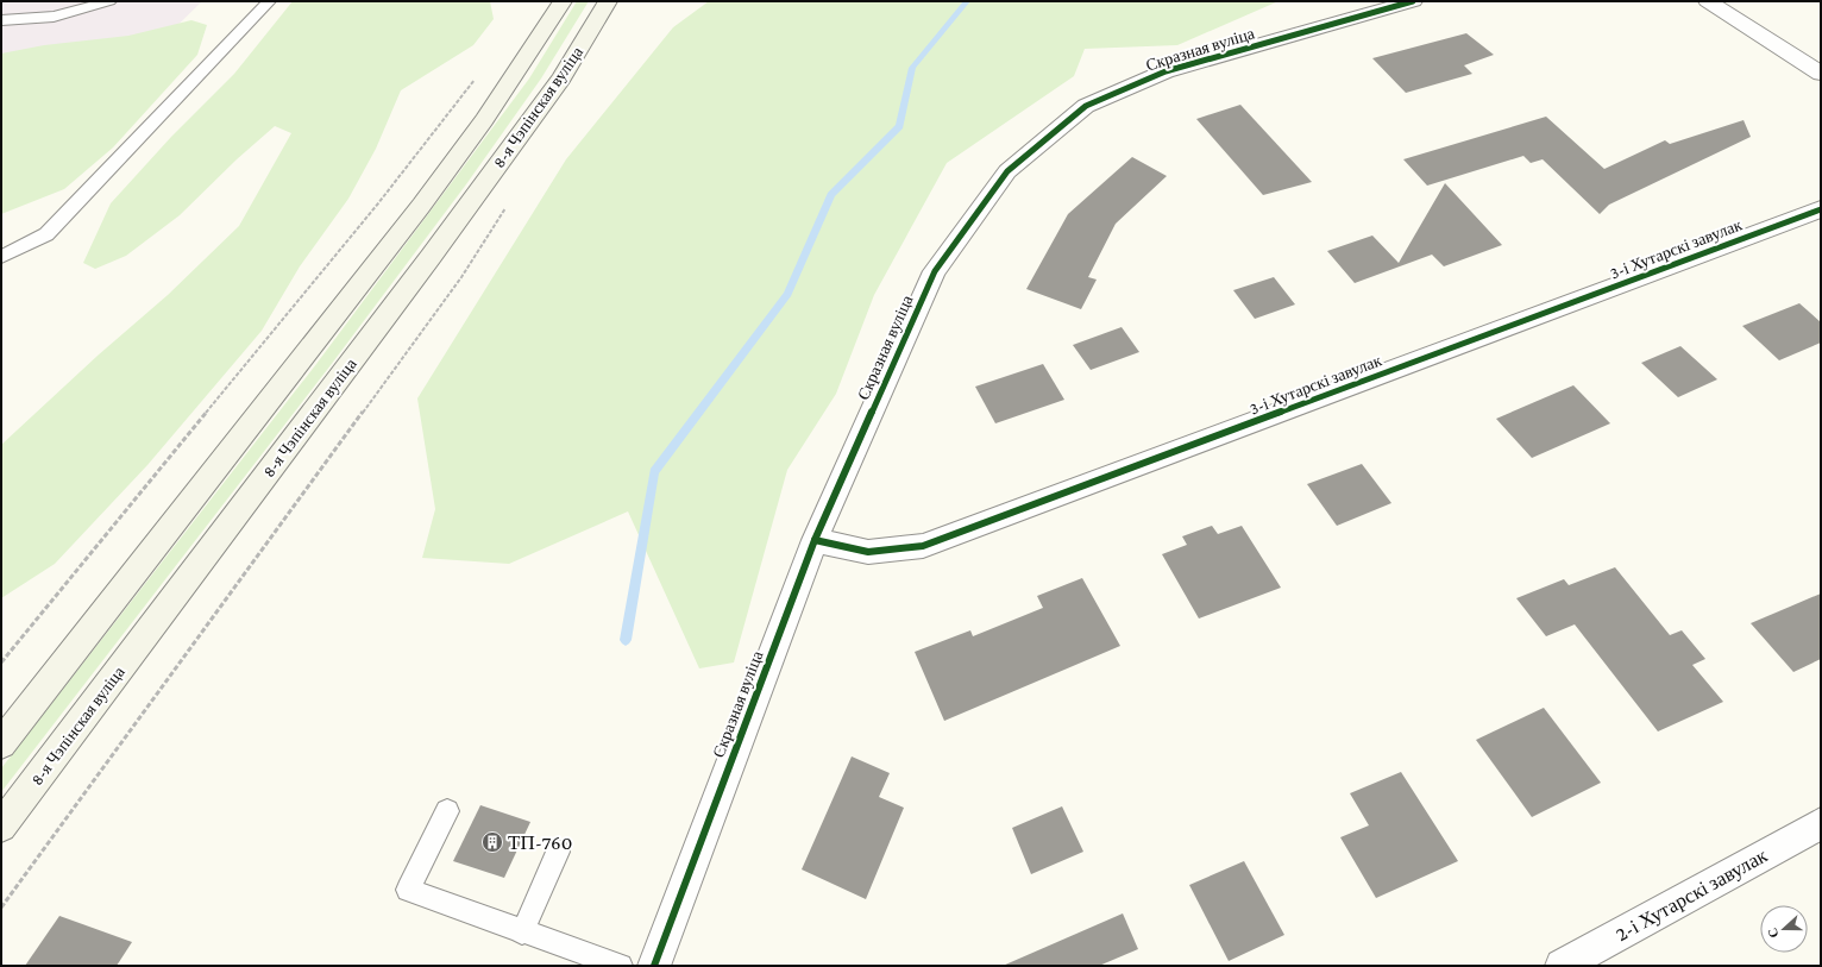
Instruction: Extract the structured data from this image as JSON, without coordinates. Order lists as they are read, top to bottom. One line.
{"streets":{"main road":["8-я Чэпінская вуліца"],"street":["Скразная вуліца","3-і Хутарскі завулак","2-і Хутарскі завулак"]},"crossings":[["Скразная вуліца","3-і Хутарскі завулак"]],"places":{"building":["ТП-760"]},"north":"left"}
